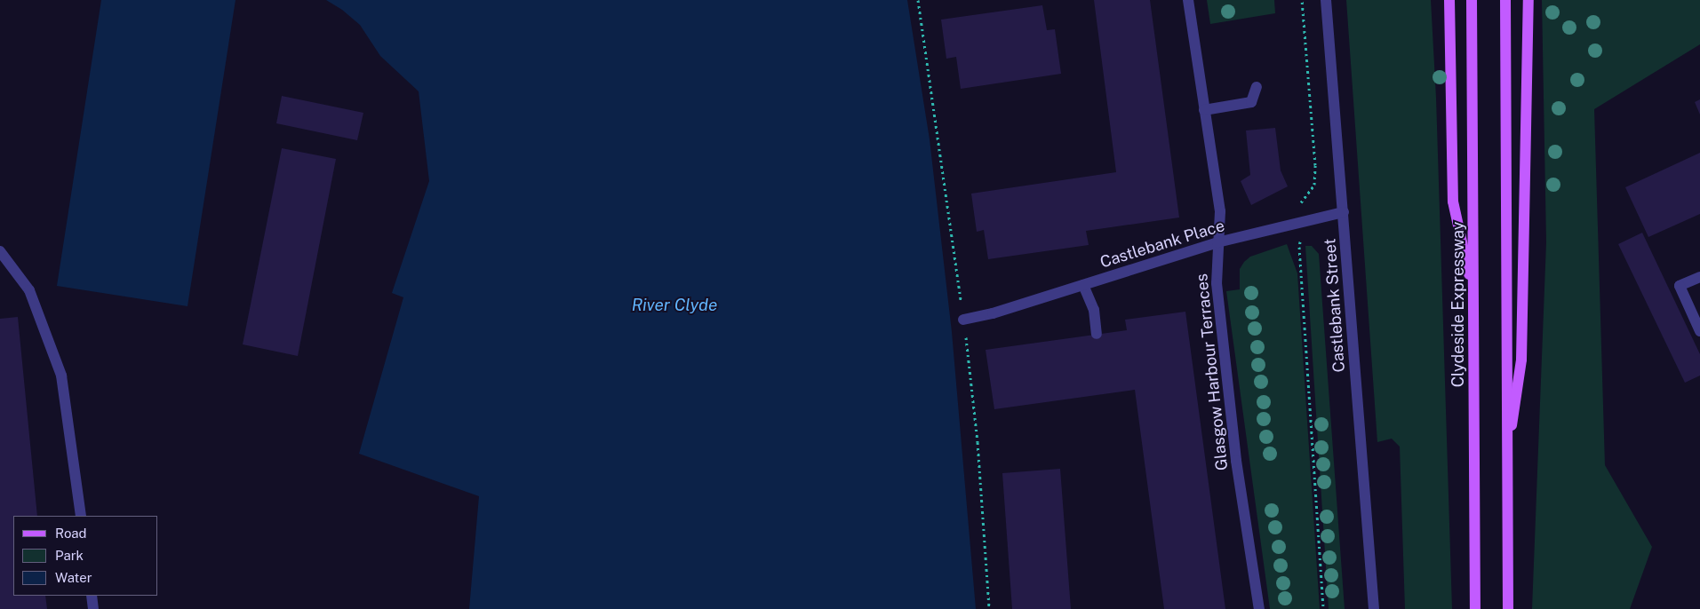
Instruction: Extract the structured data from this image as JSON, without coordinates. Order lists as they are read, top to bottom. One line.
{"streets":{"main road":["Clydeside Expressway"],"street":["Castlebank Place","Castlebank Street","Glasgow Harbour Terraces"]},"crossings":[["Castlebank Place","Castlebank Street"],["Castlebank Place","Glasgow Harbour Terraces"]],"water":["River Clyde"],"legend":["Road","Park","Water"]}
